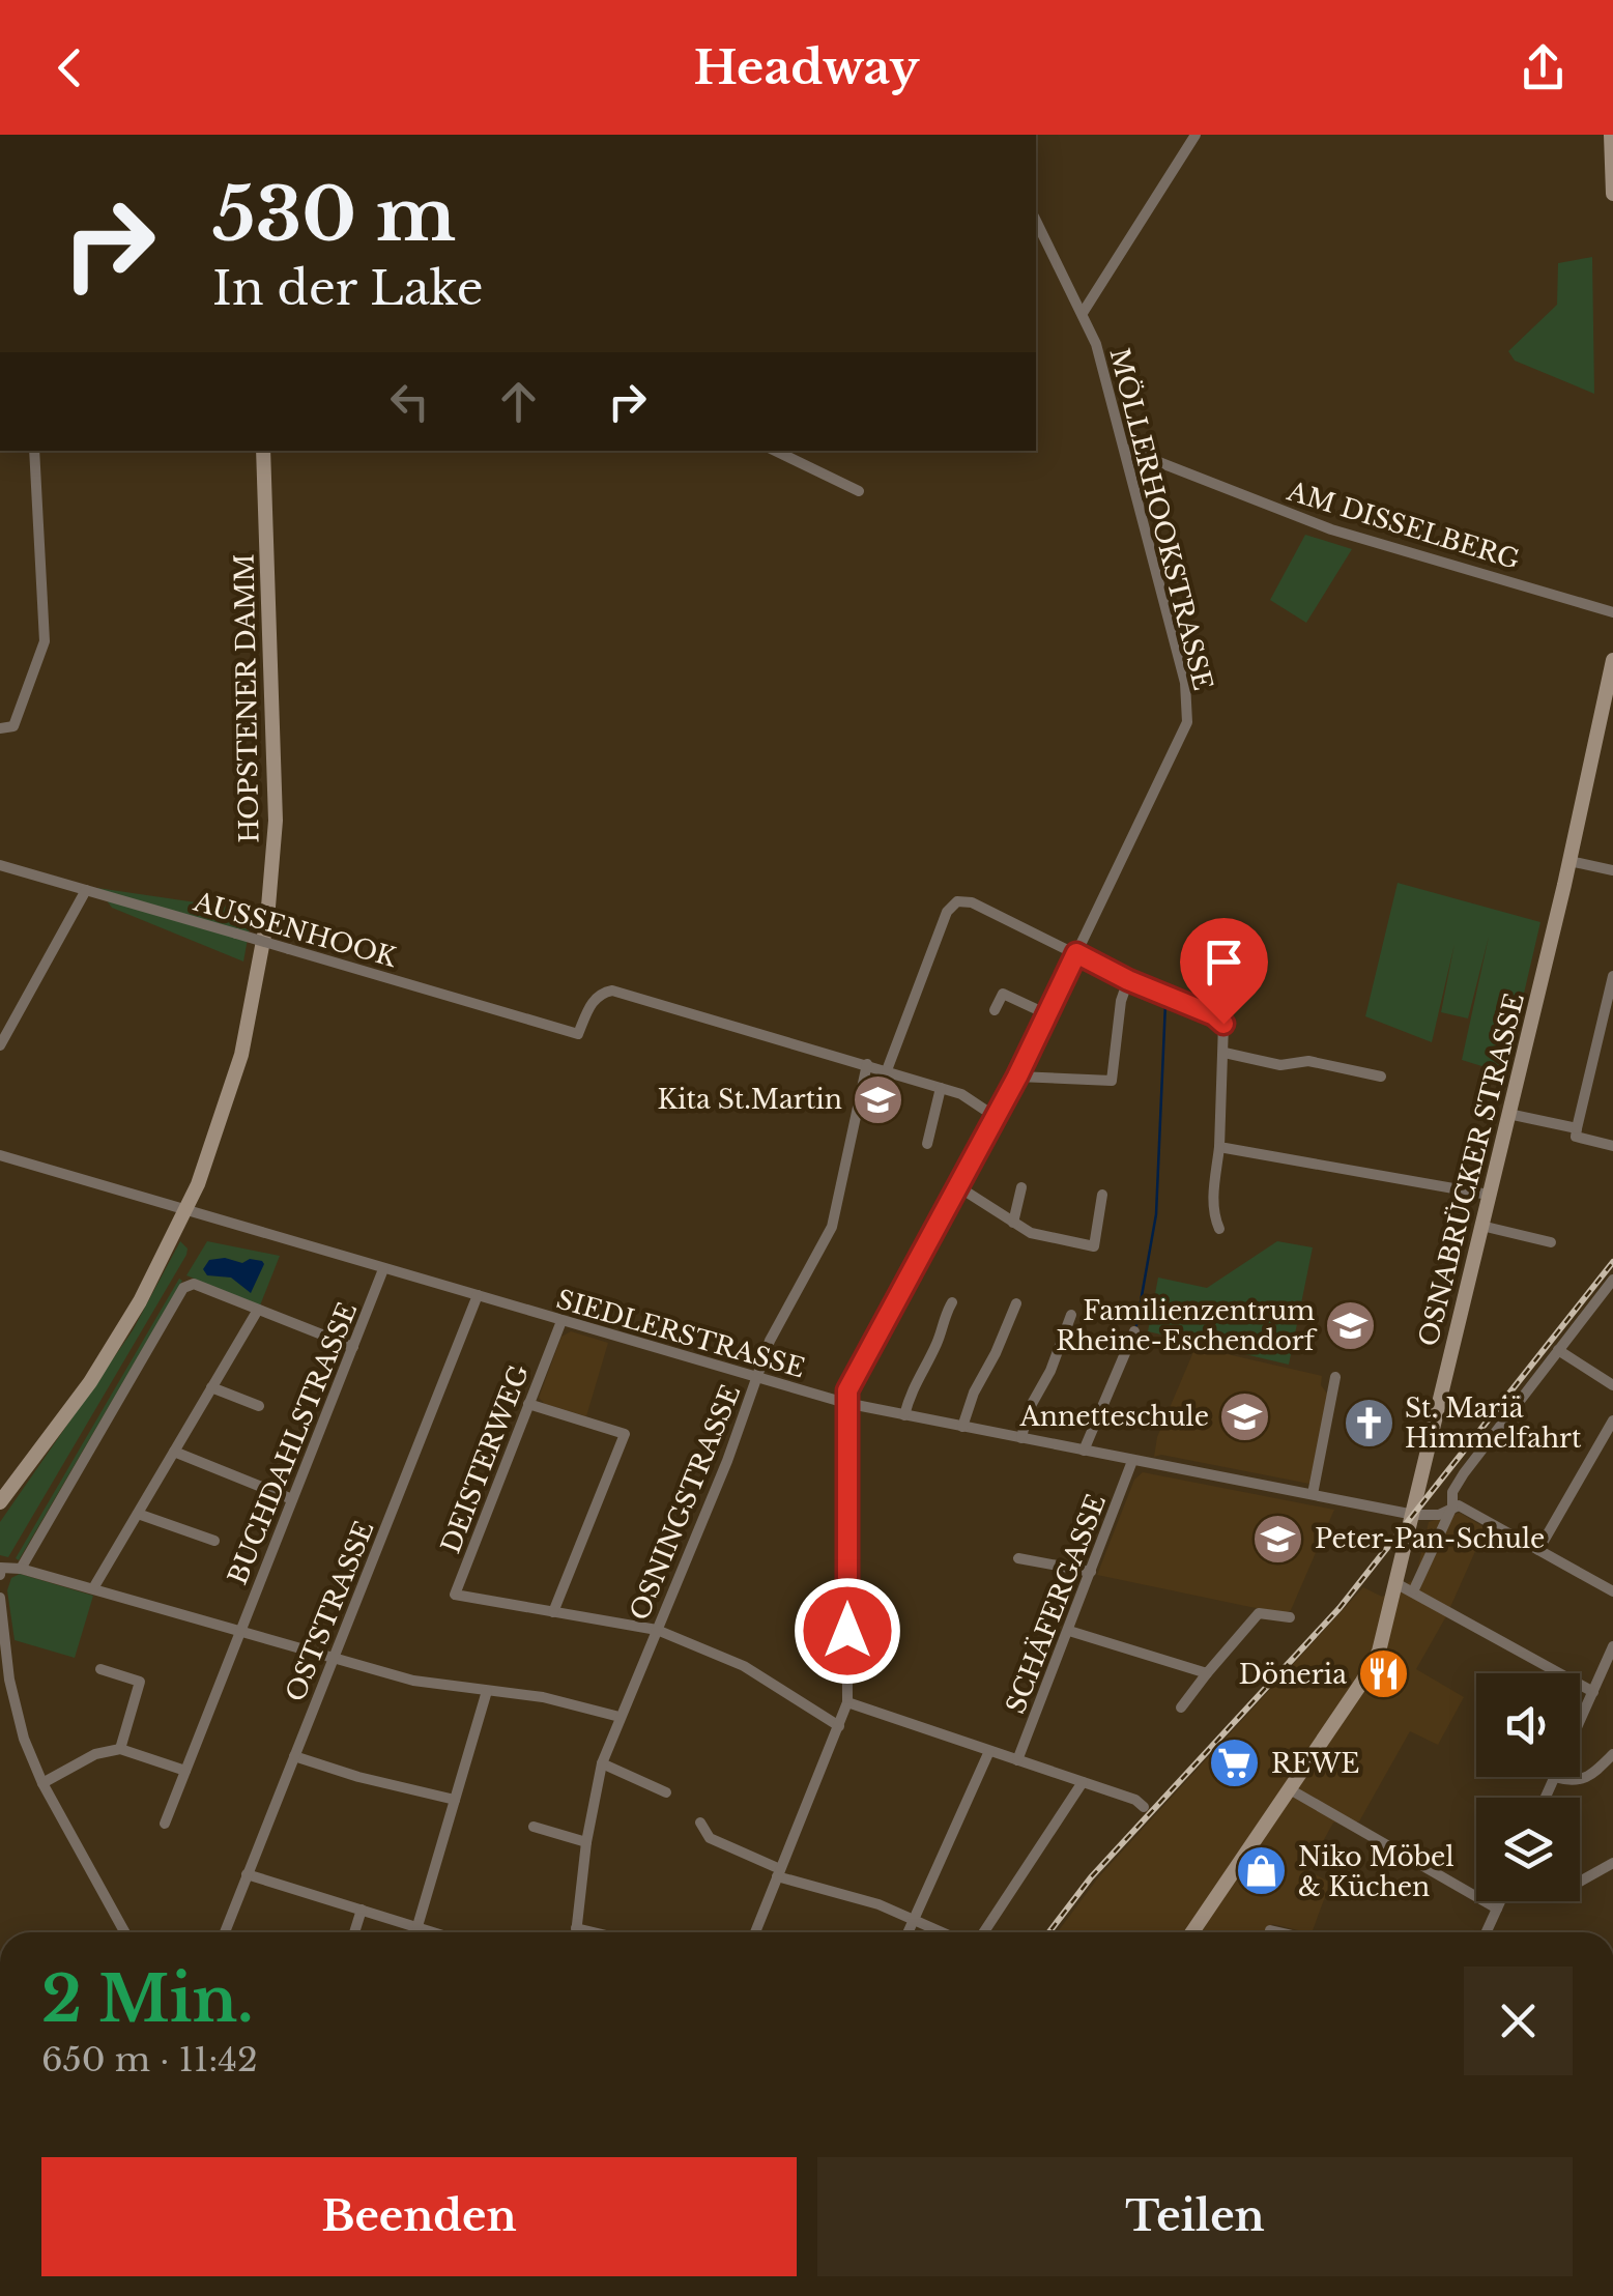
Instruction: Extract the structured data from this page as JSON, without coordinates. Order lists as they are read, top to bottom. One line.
{"streets":{"main road":["HOPSTENER DAMM","OSNABRÜCKER STRASSE"],"street":["MÖLLERHOOKSTRASSE","AM DISSELBERG","AUSSENHOOK","SIEDLERSTRASSE","BUCHDAHLSTRASSE","DEISTERWEG","OSNINGSTRASSE","SCHÄFERGASSE","OSTSTRASSE"]},"crossings":[["MÖLLERHOOKSTRASSE","AM DISSELBERG"],["HOPSTENER DAMM","SIEDLERSTRASSE"],["AUSSENHOOK","OSNINGSTRASSE"],["OSNABRÜCKER STRASSE","SIEDLERSTRASSE"],["SIEDLERSTRASSE","BUCHDAHLSTRASSE"],["SIEDLERSTRASSE","DEISTERWEG"],["SIEDLERSTRASSE","OSNINGSTRASSE"],["SIEDLERSTRASSE","SCHÄFERGASSE"],["SIEDLERSTRASSE","OSTSTRASSE"],["DEISTERWEG","OSNINGSTRASSE"]],"places":{"school or university":["Kita St.Martin","Familienzentrum Rheine-Eschendorf","Annetteschule","Peter-Pan-Schule"],"church":["St. Mariä Himmelfahrt"],"restaurant":["Döneria"],"supermarket":["REWE"],"shop":["Niko Möbel & Küchen"]},"page":{"header":"Headway","turn":["530 m","In der Lake"],"heading":["2 Min.","650 m · 11:42"],"buttons":["Beenden","Teilen"]}}
